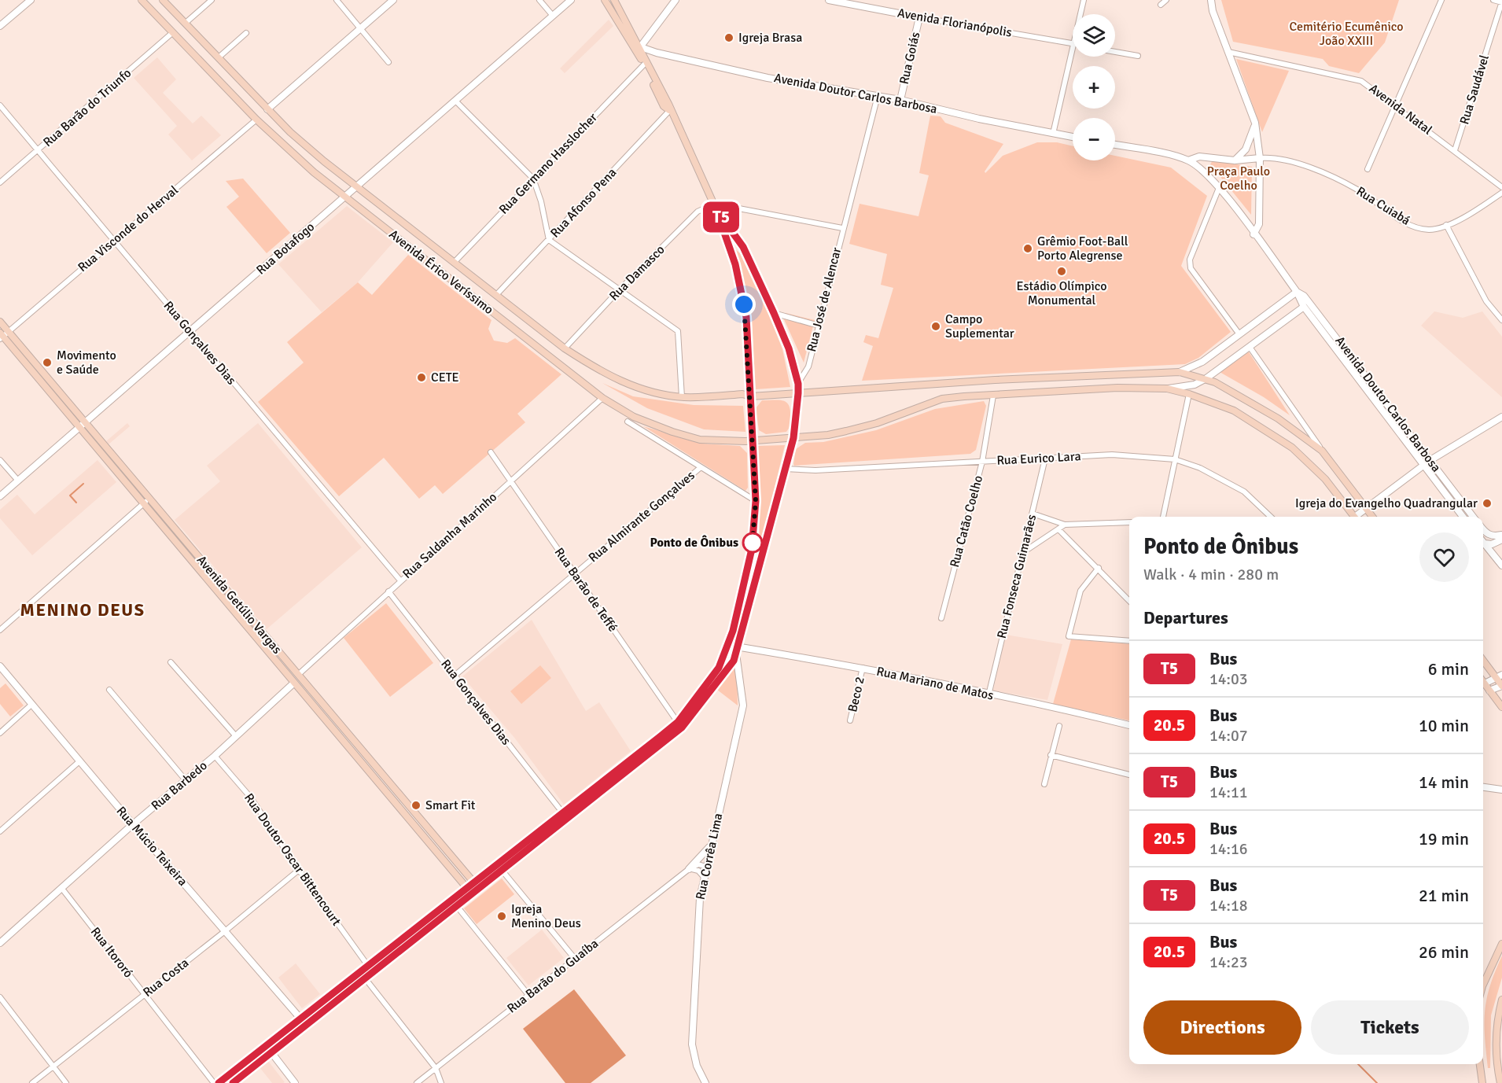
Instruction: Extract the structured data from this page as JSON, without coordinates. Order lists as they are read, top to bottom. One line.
{"streets":{"main road":["Avenida Érico Veríssimo","Rua José de Alencar","Avenida Getúlio Vargas"],"street":["Avenida Florianópolis","Rua Goiás","Rua Saudável","Avenida Doutor Carlos Barbosa","Rua Barão do Triunfo","Avenida Natal","Rua Germano Hasslocher","Rua Afonso Pena","Rua Cuiabá","Rua Visconde do Herval","Rua Botafogo","Rua Damasco","Rua Gonçalves Dias","Rua Eurico Lara","Rua Almirante Gonçalves","Rua Catão Coelho","Rua Saldanha Marinho","Rua Fonseca Guimarães","Rua Barão de Teffé","Rua Mariano de Matos","Beco 2","Rua Barbedo","Rua Múcio Teixeira","Rua Corrêa Lima","Rua Doutor Oscar Bittencourt","Rua Itororó","Rua Barão do Guaíba","Rua Costa"]},"crossings":[["Avenida Florianópolis","Rua Goiás"],["Rua Goiás","Avenida Doutor Carlos Barbosa"],["Rua Saudável","Avenida Natal"],["Avenida Doutor Carlos Barbosa","Rua José de Alencar"],["Rua Barão do Triunfo","Avenida Érico Veríssimo"],["Rua Barão do Triunfo","Rua Gonçalves Dias"],["Rua Germano Hasslocher","Avenida Érico Veríssimo"],["Rua Afonso Pena","Avenida Érico Veríssimo"],["Rua Visconde do Herval","Avenida Érico Veríssimo"],["Rua Visconde do Herval","Rua Gonçalves Dias"],["Rua Visconde do Herval","Avenida Getúlio Vargas"],["Rua Botafogo","Avenida Érico Veríssimo"],["Rua Botafogo","Rua Gonçalves Dias"],["Rua Botafogo","Avenida Getúlio Vargas"],["Avenida Érico Veríssimo","Rua Damasco"],["Avenida Érico Veríssimo","Rua José de Alencar"],["Avenida Érico Veríssimo","Rua Catão Coelho"],["Avenida Érico Veríssimo","Rua Saldanha Marinho"],["Rua Damasco","Rua José de Alencar"],["Rua José de Alencar","Rua Gonçalves Dias"],["Rua José de Alencar","Rua Eurico Lara"],["Rua José de Alencar","Rua Barão de Teffé"],["Rua José de Alencar","Avenida Getúlio Vargas"],["Rua José de Alencar","Rua Mariano de Matos"],["Rua José de Alencar","Rua Múcio Teixeira"],["Rua José de Alencar","Rua Corrêa Lima"],["Rua José de Alencar","Rua Doutor Oscar Bittencourt"],["Rua Gonçalves Dias","Rua Almirante Gonçalves"],["Rua Gonçalves Dias","Rua Saldanha Marinho"],["Rua Eurico Lara","Rua Catão Coelho"],["Rua Eurico Lara","Rua Fonseca Guimarães"],["Rua Almirante Gonçalves","Rua Barão de Teffé"],["Rua Saldanha Marinho","Rua Barão de Teffé"],["Rua Saldanha Marinho","Avenida Getúlio Vargas"],["Rua Fonseca Guimarães","Rua Mariano de Matos"],["Avenida Getúlio Vargas","Rua Barbedo"],["Rua Mariano de Matos","Beco 2"],["Rua Mariano de Matos","Rua Corrêa Lima"],["Rua Barbedo","Rua Múcio Teixeira"],["Rua Barbedo","Rua Doutor Oscar Bittencourt"],["Rua Barbedo","Rua Itororó"],["Rua Múcio Teixeira","Rua Costa"],["Rua Corrêa Lima","Rua Barão do Guaíba"],["Rua Doutor Oscar Bittencourt","Rua Costa"],["Rua Itororó","Rua Costa"]],"districts":["MENINO DEUS"],"parks":["Cemitério Ecumênico João XXIII","Praça Paulo Coelho"],"places":["Igreja Brasa","Grêmio Foot-Ball Porto Alegrense","Estádio Olímpico Monumental","Campo Suplementar","Movimento e Saúde","CETE","Igreja do Evangelho Quadrangular","Ponto de Ônibus","Smart Fit","Igreja Menino Deus"],"lines":["bus line T5"],"page":{"on_map":"T5","map_buttons":["+","−"],"heading":[["Ponto de Ônibus","Walk · 4 min · 280 m"],"Departures"],"list":[{"mark":"T5","name":"Bus","note":"14:03","value":"6 min"},{"mark":"20.5","name":"Bus","note":"14:07","value":"10 min"},{"mark":"T5","name":"Bus","note":"14:11","value":"14 min"},{"mark":"20.5","name":"Bus","note":"14:16","value":"19 min"},{"mark":"T5","name":"Bus","note":"14:18","value":"21 min"},{"mark":"20.5","name":"Bus","note":"14:23","value":"26 min"}],"buttons":["Directions","Tickets"]}}
